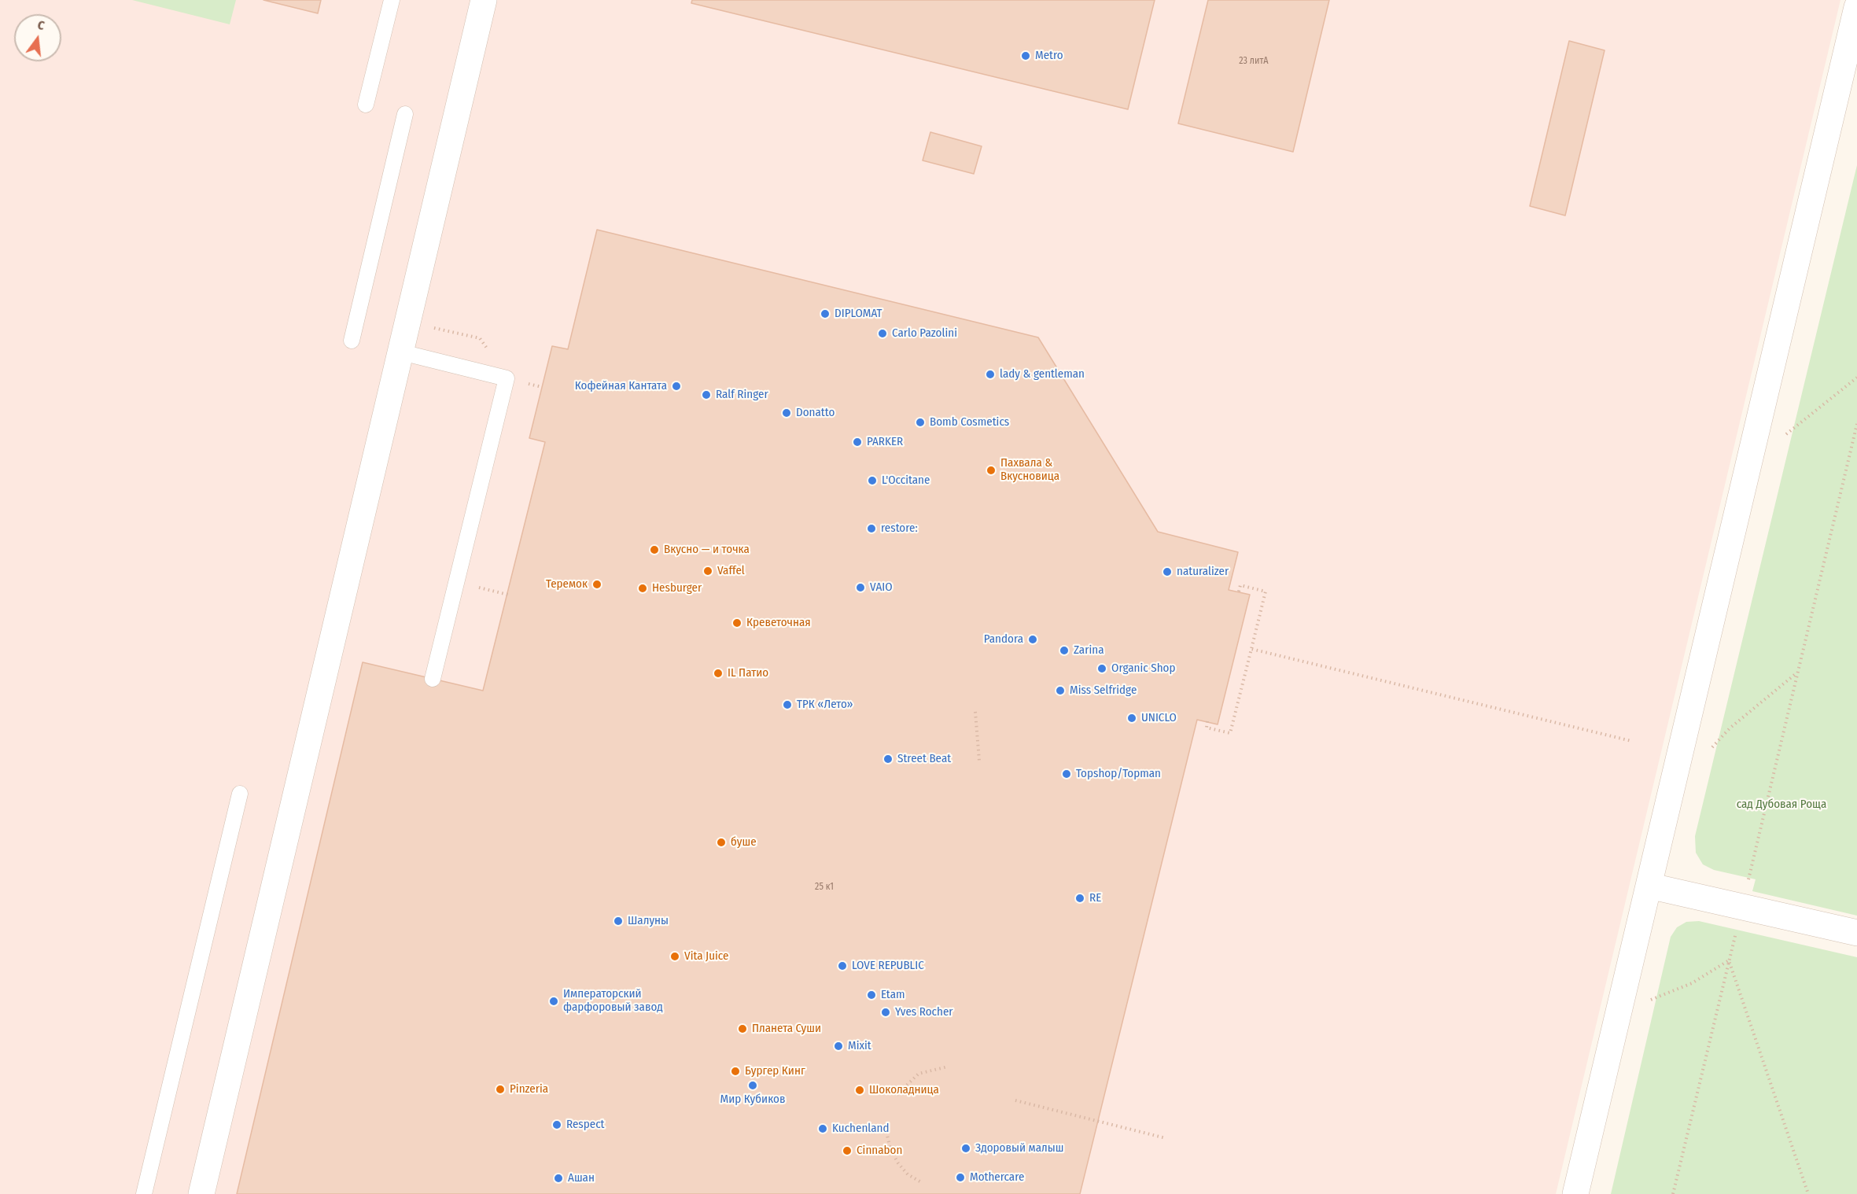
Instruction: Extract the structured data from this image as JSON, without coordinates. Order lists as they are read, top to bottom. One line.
{"parks":["сад Дубовая Роща"],"places":["Metro","DIPLOMAT","Carlo Pazolini","lady & gentleman","Кофейная Кантата","Ralf Ringer","Donatto","Bomb Cosmetics","PARKER","Пахвала & Вкусновица","L'Occitane","restore:","Вкусно — и точка","Vaffel","naturalizer","Теремок","VAIO","Hesburger","Креветочная","Pandora","Zarina","Organic Shop","IL Патио","Miss Selfridge","ТРК «Лето»","UNICLO","Street Beat","Topshop/Topman","буше","RE","Шалуны","Vita Juice","LOVE REPUBLIC","Etam","Императорский фарфоровый завод","Yves Rocher","Планета Суши","Mixit","Бургер Кинг","Мир Кубиков","Pinzeria","Шоколадница","Respect","Kuchenland","Здоровый малыш","Cinnabon","Mothercare","Ашан"],"house_numbers":["23 литА","25 к1"],"north":"top"}
